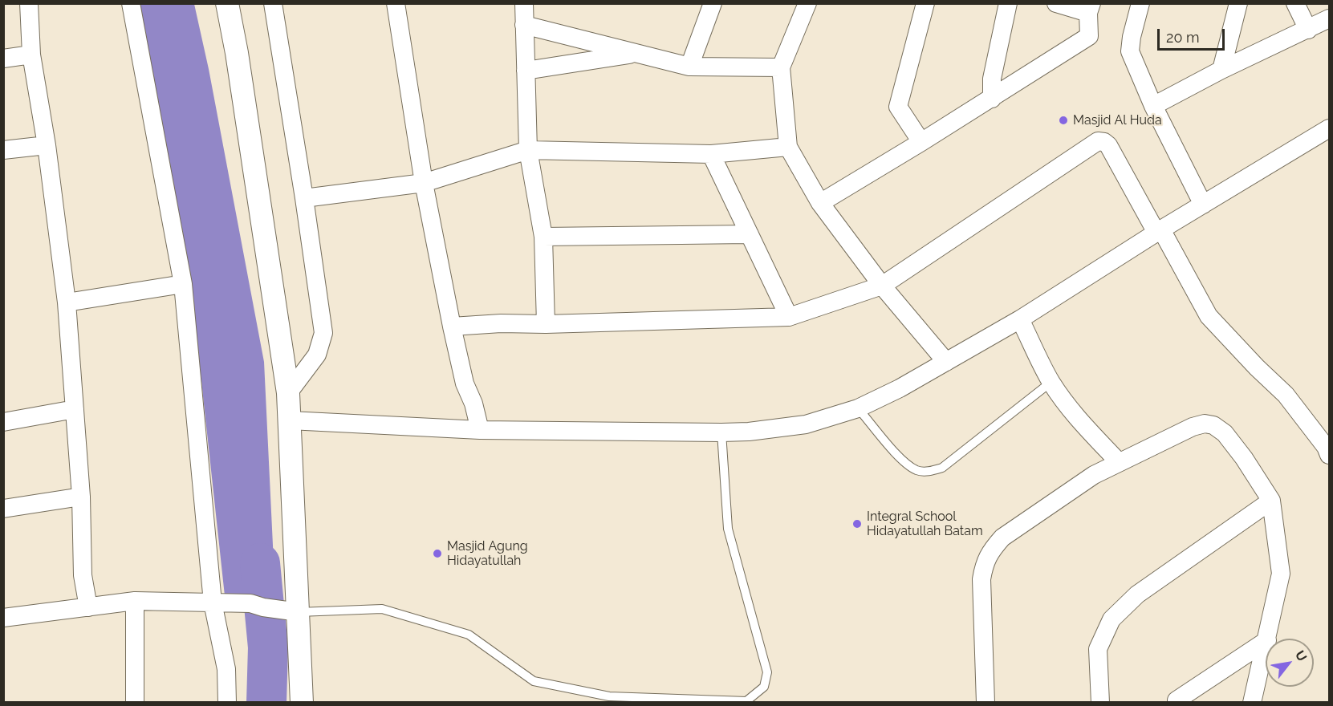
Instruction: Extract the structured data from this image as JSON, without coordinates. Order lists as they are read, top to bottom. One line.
{"places":["Masjid Al Huda","Integral School Hidayatullah Batam","Masjid Agung Hidayatullah"],"scale_bar":"20 m","north":"top right"}
